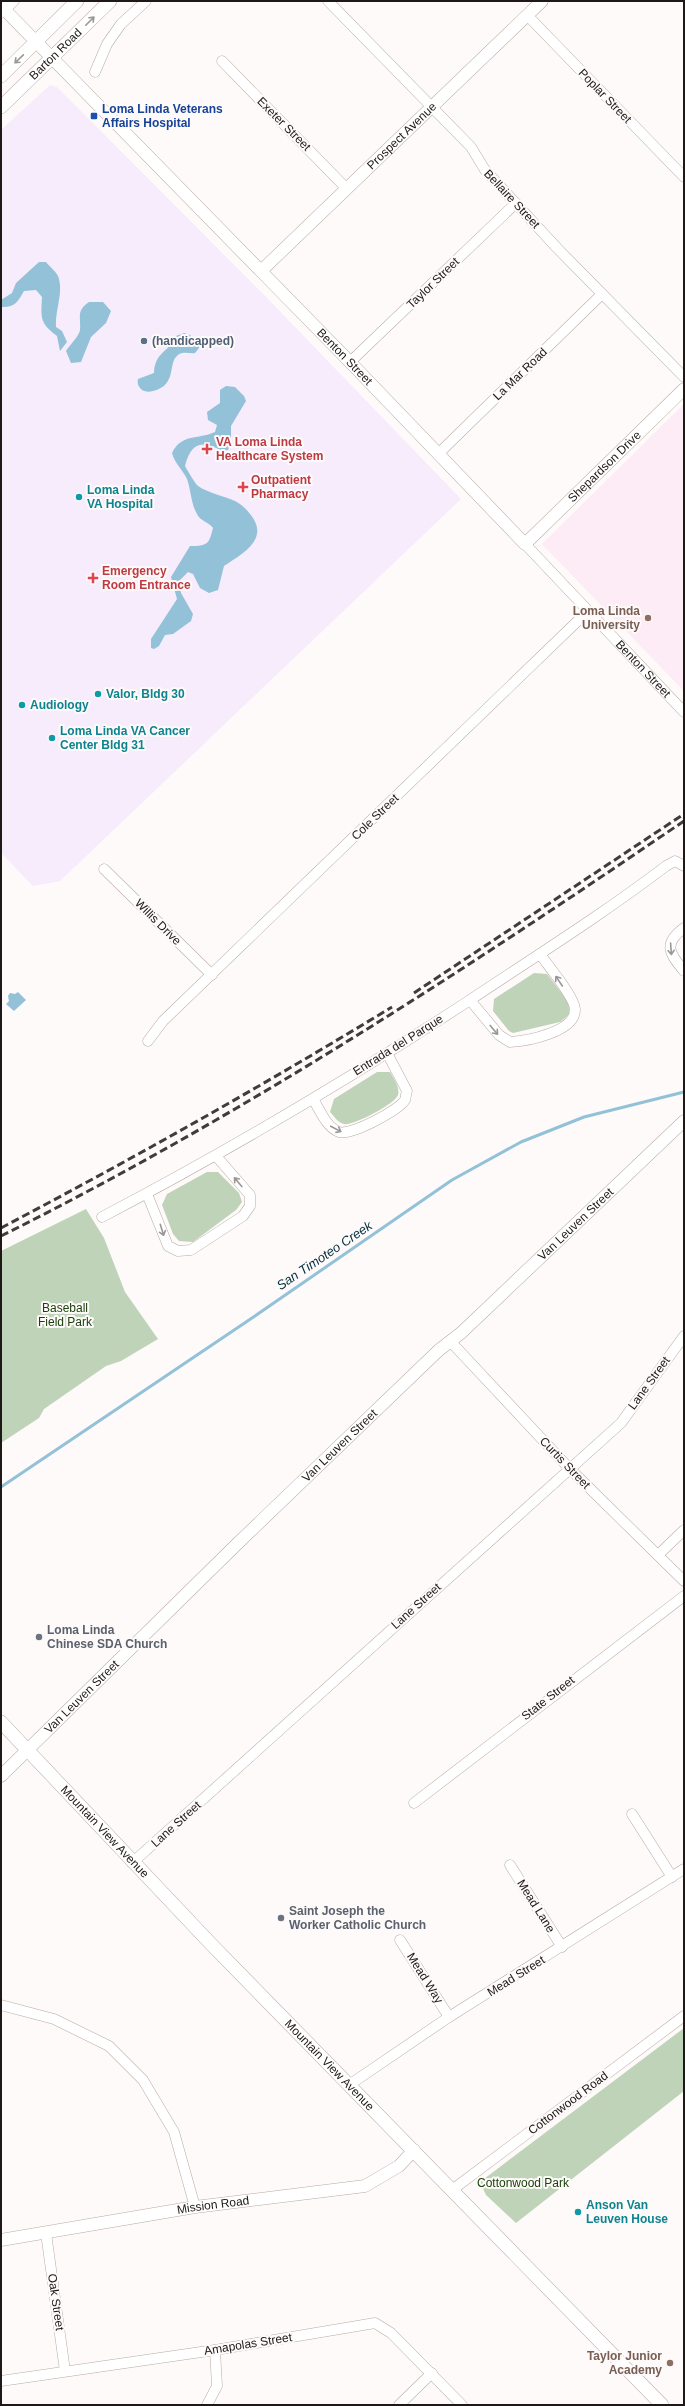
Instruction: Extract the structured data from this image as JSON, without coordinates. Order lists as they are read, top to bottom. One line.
{"streets":{"main road":["Barton Road","Mountain View Avenue"],"street":["Poplar Street","Exeter Street","Prospect Avenue","Bellaire Street","Taylor Street","Benton Street","La Mar Road","Shepardson Drive","Cole Street","Willis Drive","Entrada del Parque","Van Leuven Street","Lane Street","Curtis Street","State Street","Mead Lane","Mead Street","Mead Way","Cottonwood Road","Mission Road","Oak Street","Amapolas Street"]},"crossings":[["Barton Road","Benton Street"],["Poplar Street","Prospect Avenue"],["Exeter Street","Prospect Avenue"],["Prospect Avenue","Bellaire Street"],["Prospect Avenue","Benton Street"],["Bellaire Street","Taylor Street"],["Bellaire Street","La Mar Road"],["Taylor Street","Benton Street"],["Benton Street","La Mar Road"],["Benton Street","Shepardson Drive"],["Benton Street","Cole Street"],["Cole Street","Willis Drive"],["Van Leuven Street","Curtis Street"],["Van Leuven Street","Mountain View Avenue"],["Lane Street","Curtis Street"],["Lane Street","Mountain View Avenue"],["Mountain View Avenue","Mead Street"],["Mountain View Avenue","Cottonwood Road"],["Mountain View Avenue","Mission Road"],["Mead Lane","Mead Street"],["Mead Street","Mead Way"],["Mission Road","Oak Street"],["Oak Street","Amapolas Street"]],"water":["San Timoteo Creek"],"parks":["Baseball Field Park","Cottonwood Park"],"places":{"transit":["Loma Linda Veterans Affairs Hospital"],"other":["(handicapped)","Loma Linda VA Hospital","Loma Linda University","Valor, Bldg 30","Audiology","Loma Linda VA Cancer Center Bldg 31","Loma Linda Chinese SDA Church","Saint Joseph the Worker Catholic Church","Anson Van Leuven House","Taylor Junior Academy"],"health":["VA Loma Linda Healthcare System","Outpatient Pharmacy","Emergency Room Entrance"]}}
